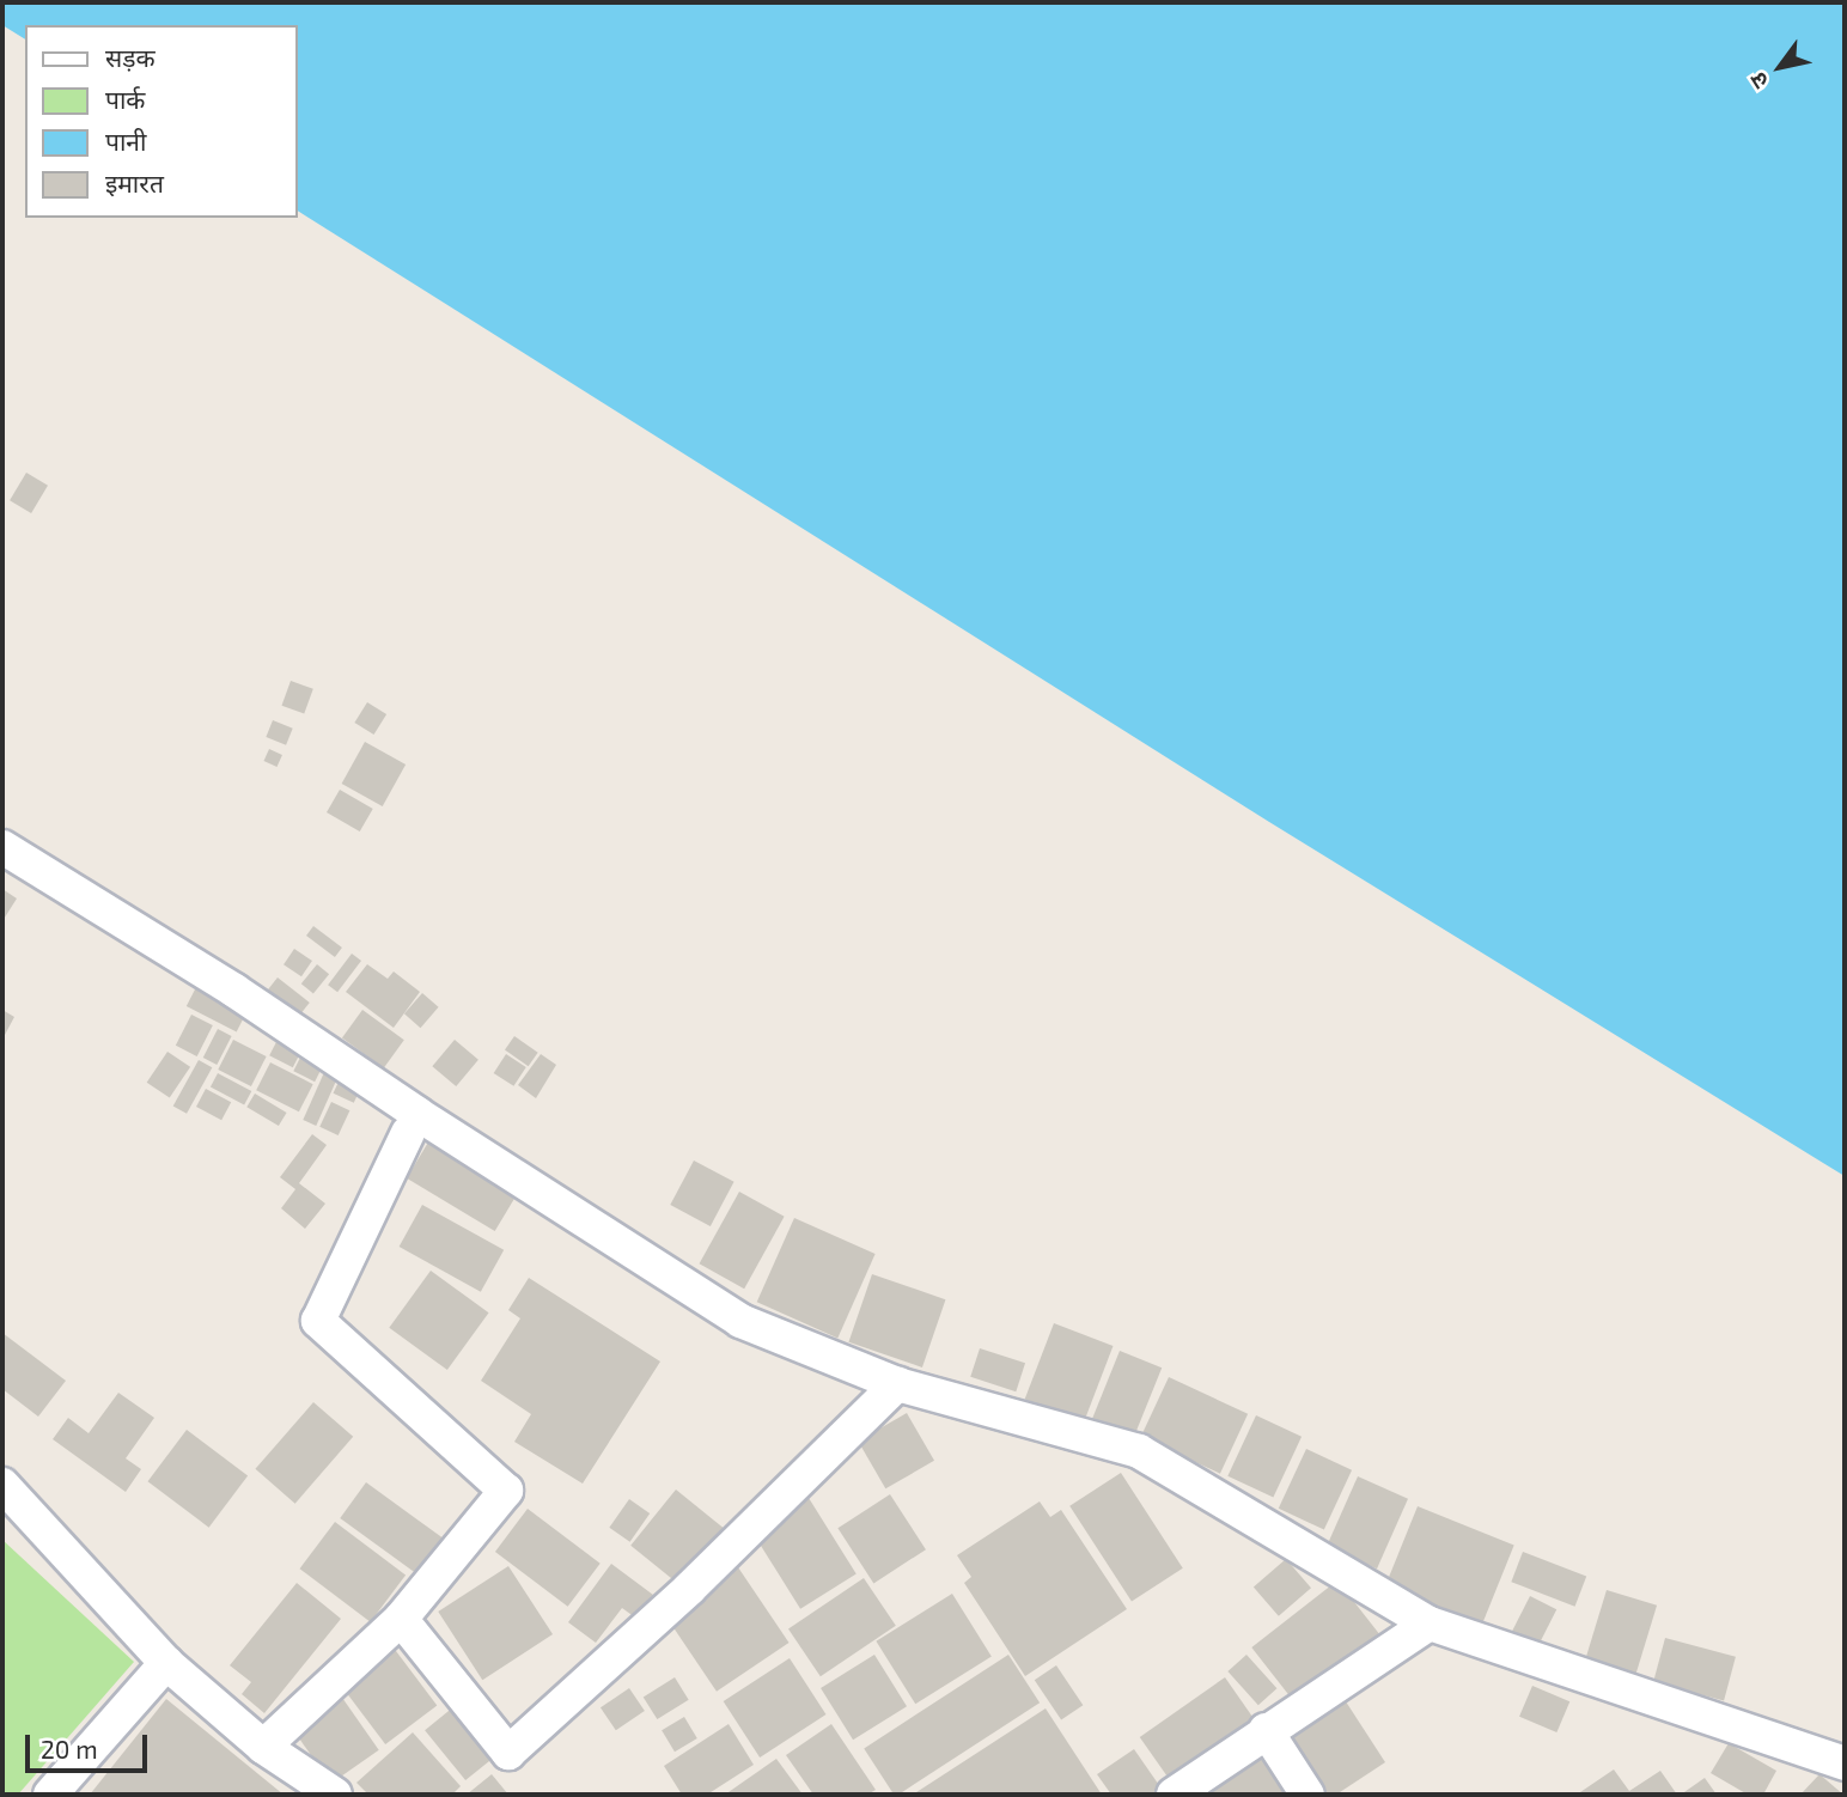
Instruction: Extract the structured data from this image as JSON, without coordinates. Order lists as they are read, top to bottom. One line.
{"legend":["सड़क","पार्क","पानी","इमारत"],"scale_bar":"20 m","north":"bottom left"}
